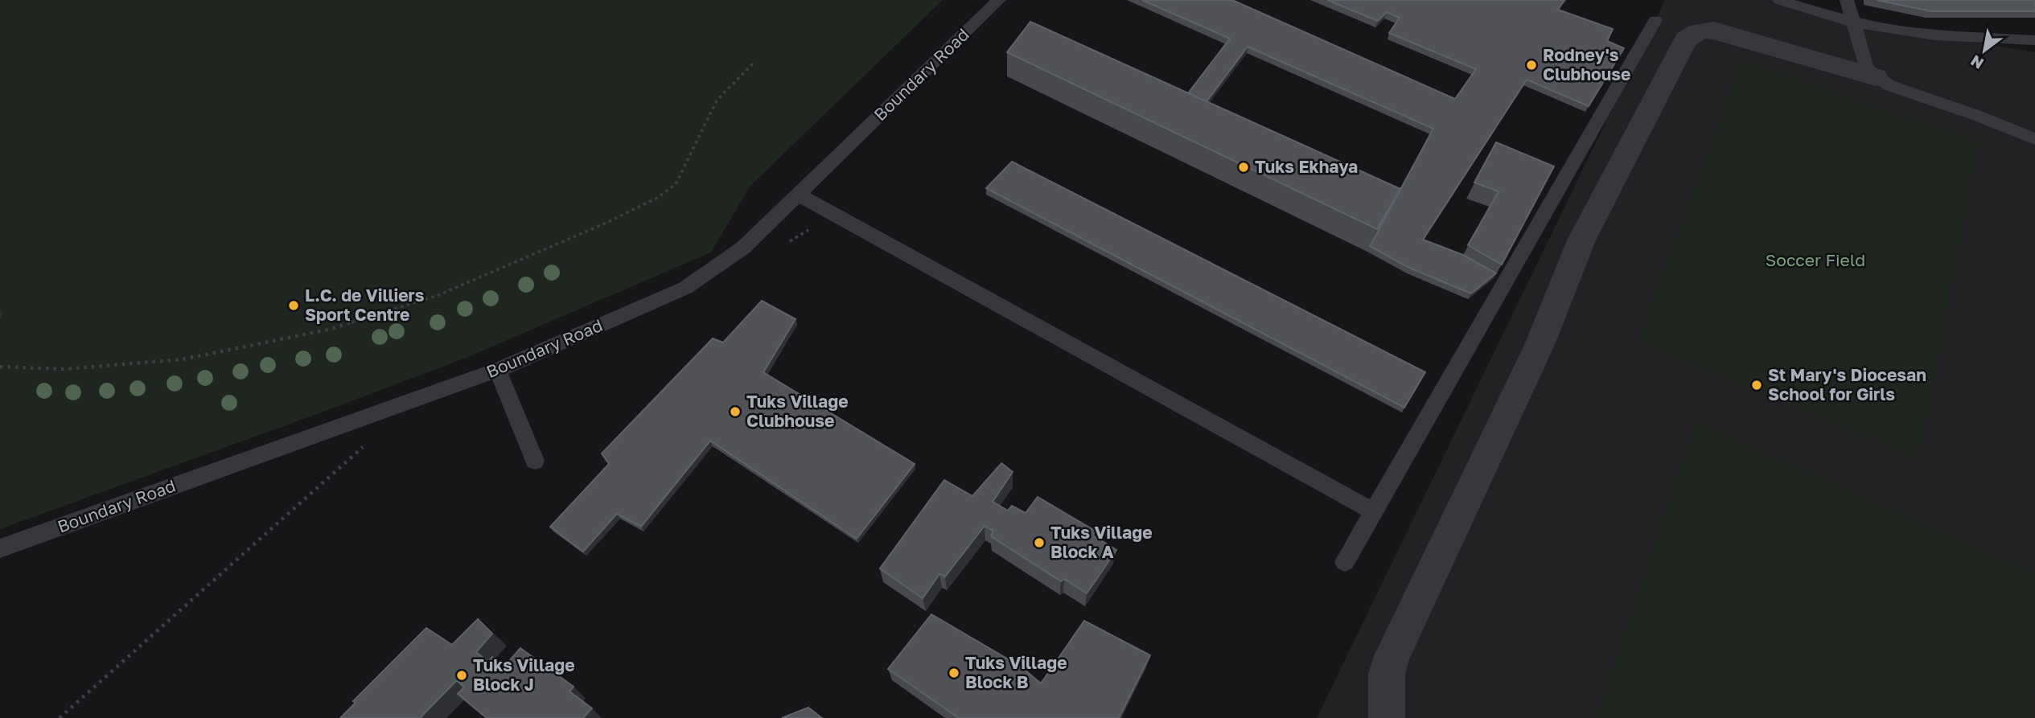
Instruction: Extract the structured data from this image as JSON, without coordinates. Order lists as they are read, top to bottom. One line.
{"streets":{"lane":["Boundary Road"]},"parks":["Soccer Field"],"places":["Rodney's Clubhouse","Tuks Ekhaya","L.C. de Villiers Sport Centre","St Mary's Diocesan School for Girls","Tuks Village Clubhouse","Tuks Village Block A","Tuks Village Block B","Tuks Village Block J"],"north":"bottom left"}
